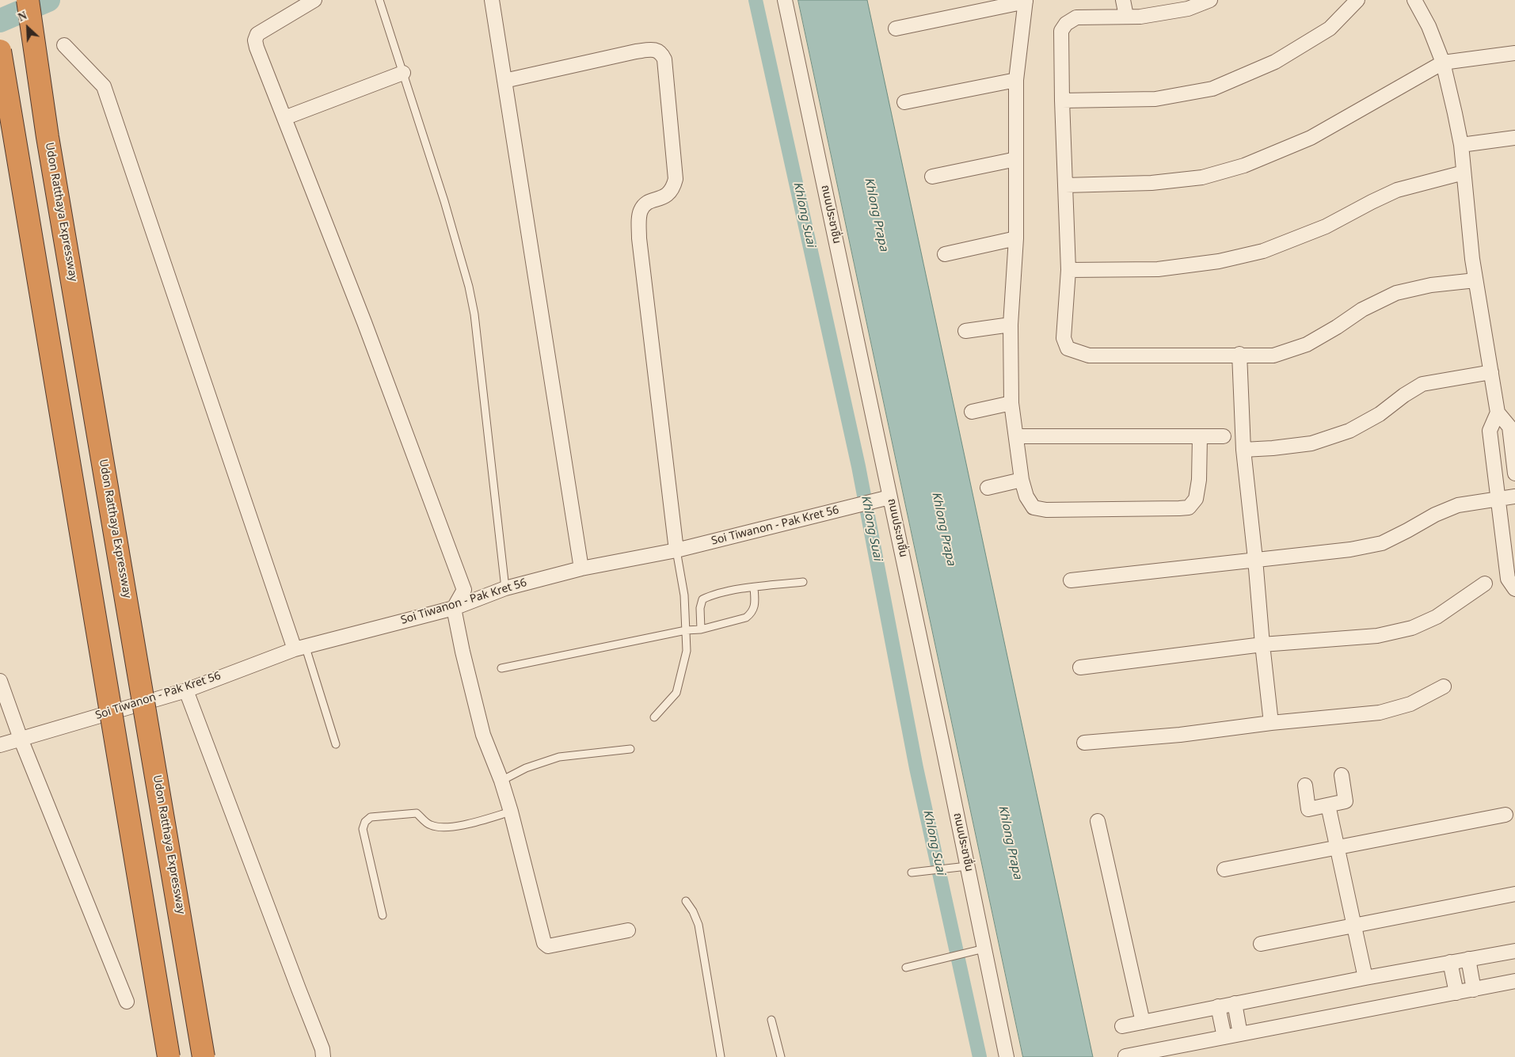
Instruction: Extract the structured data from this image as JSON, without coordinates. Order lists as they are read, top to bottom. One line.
{"streets":{"highway":["Udon Ratthaya Expressway"],"street":["ถนนประชาชื่น","Soi Tiwanon - Pak Kret 56"]},"crossings":[["ถนนประชาชื่น","Soi Tiwanon - Pak Kret 56"]],"water":["Khlong Suai","Khlong Prapa"],"north":"top left"}
